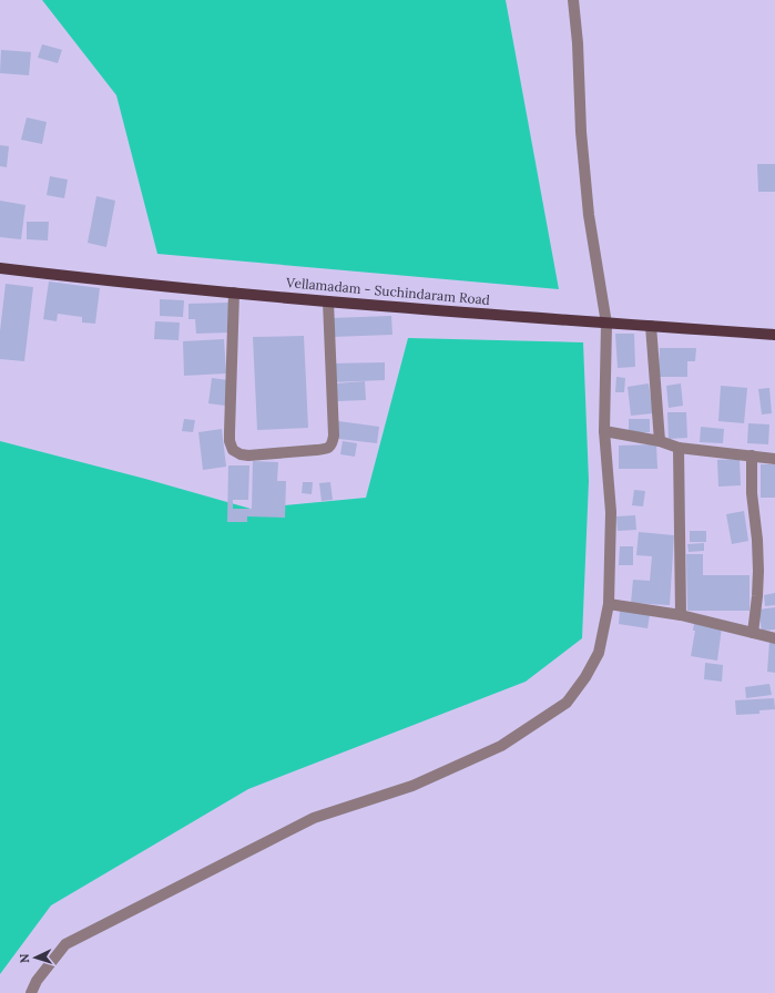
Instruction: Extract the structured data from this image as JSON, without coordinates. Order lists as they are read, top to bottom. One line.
{"streets":{"main road":["Vellamadam - Suchindaram Road"]},"north":"left"}
